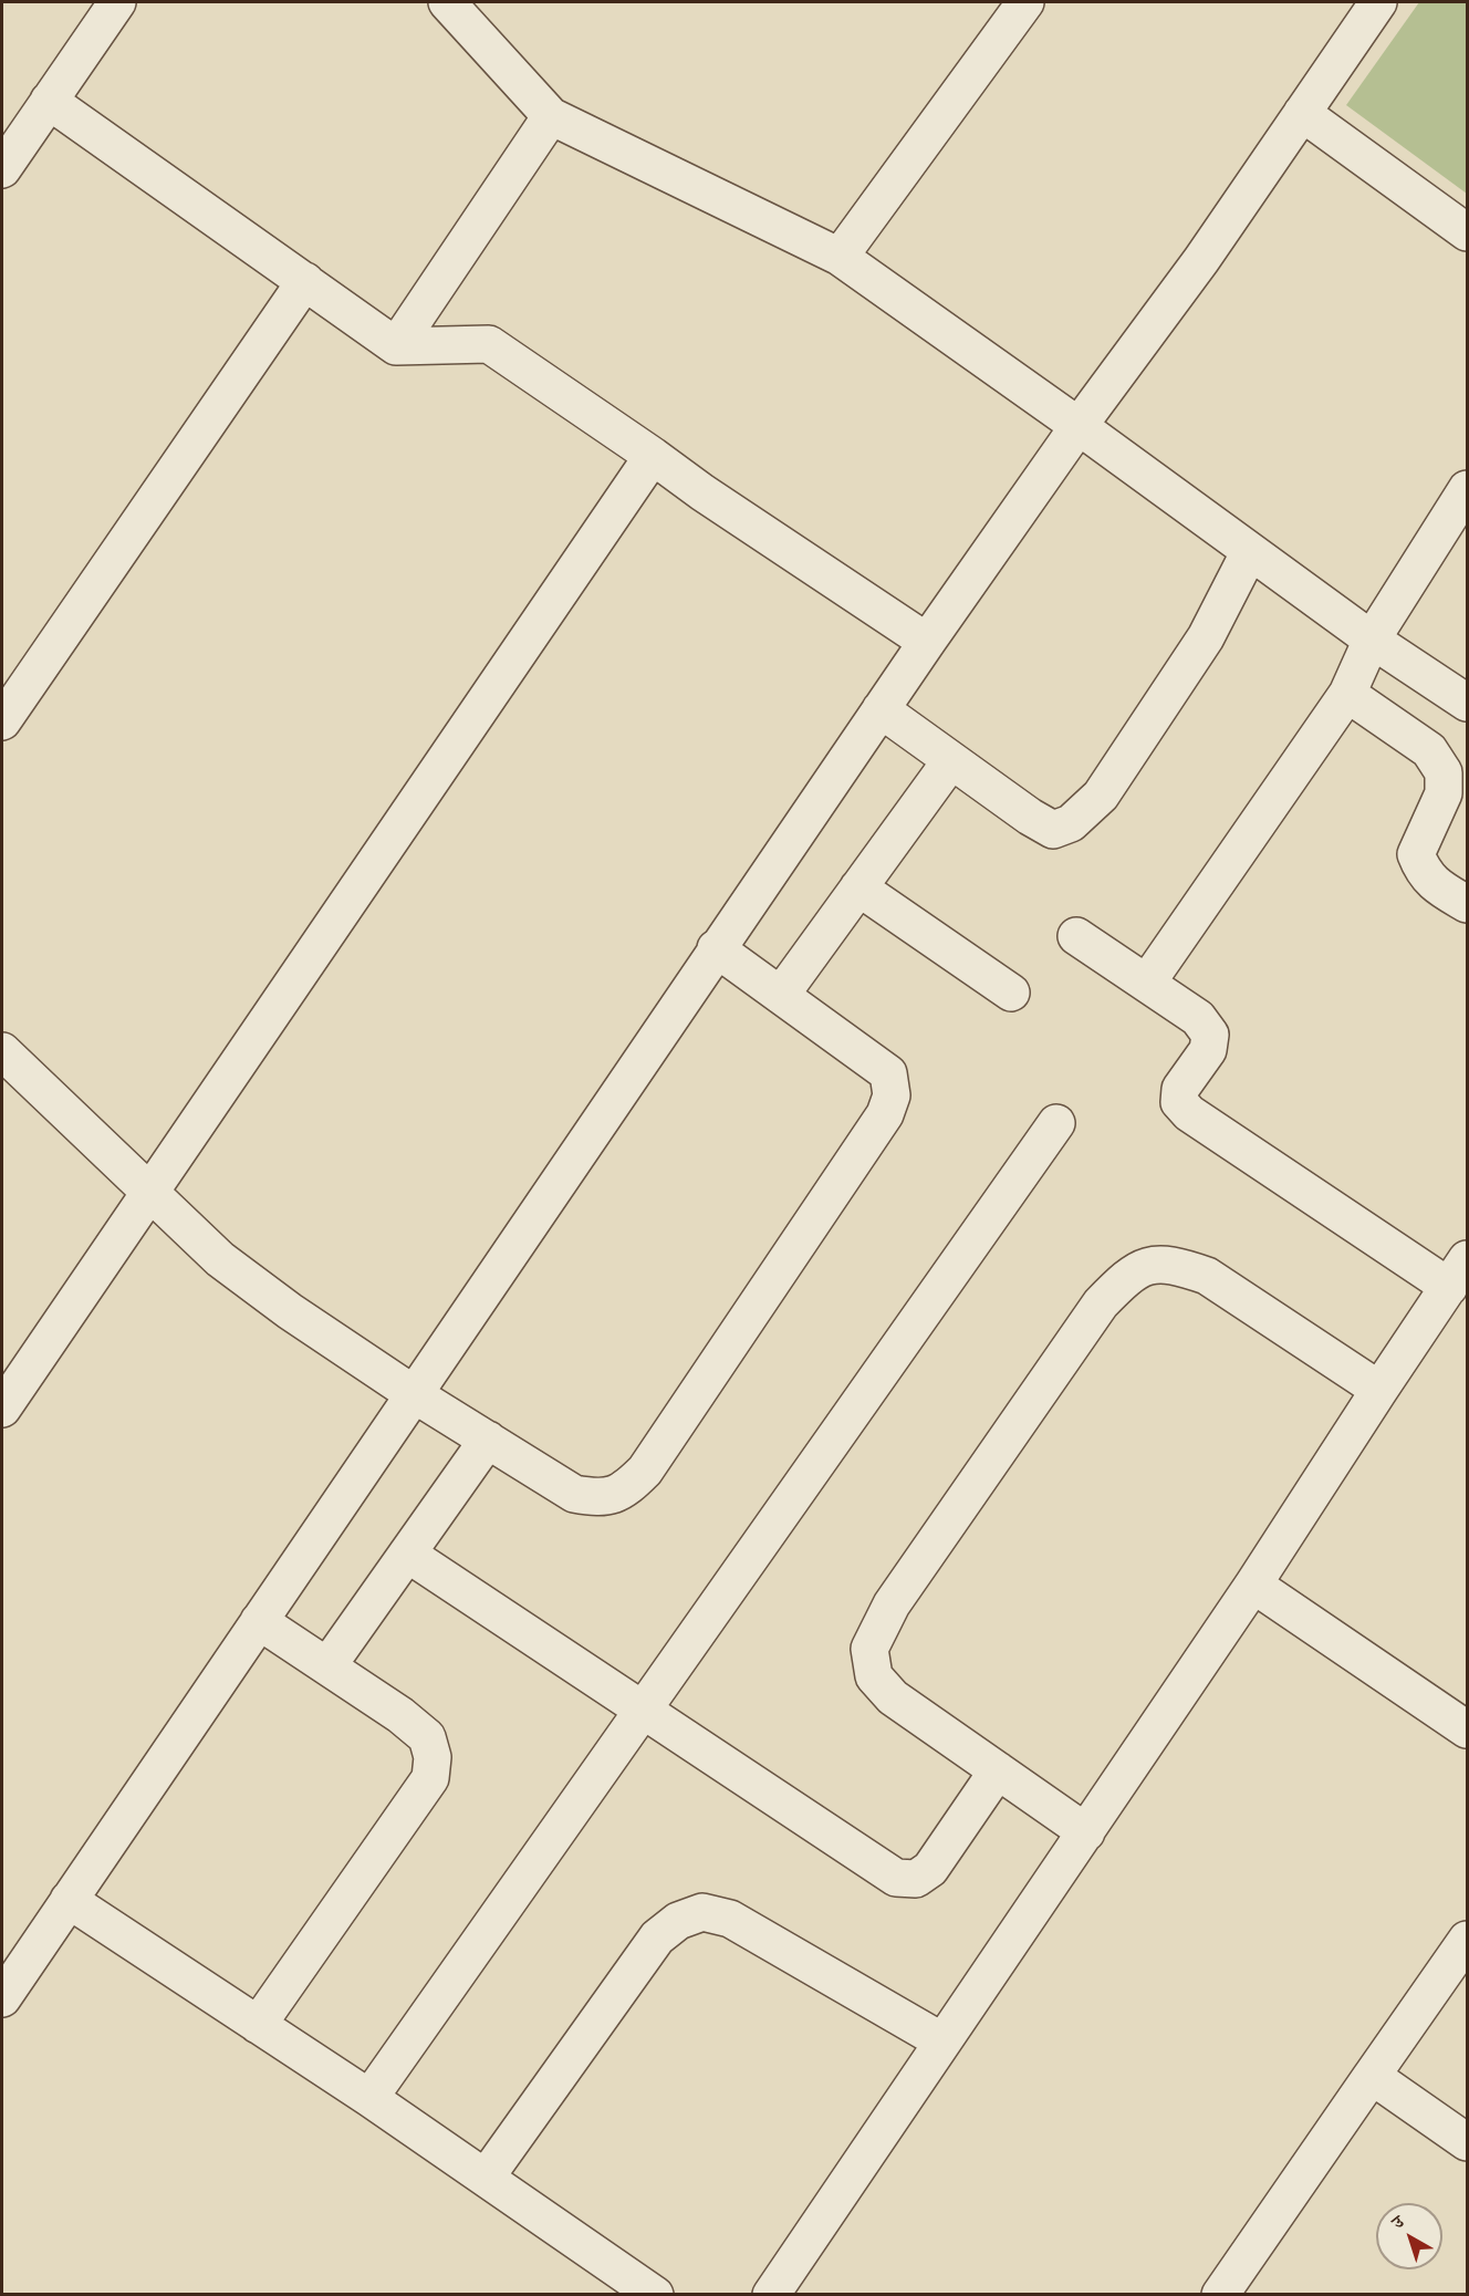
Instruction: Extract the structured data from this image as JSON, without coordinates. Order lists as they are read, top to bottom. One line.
{"north":"top left"}
